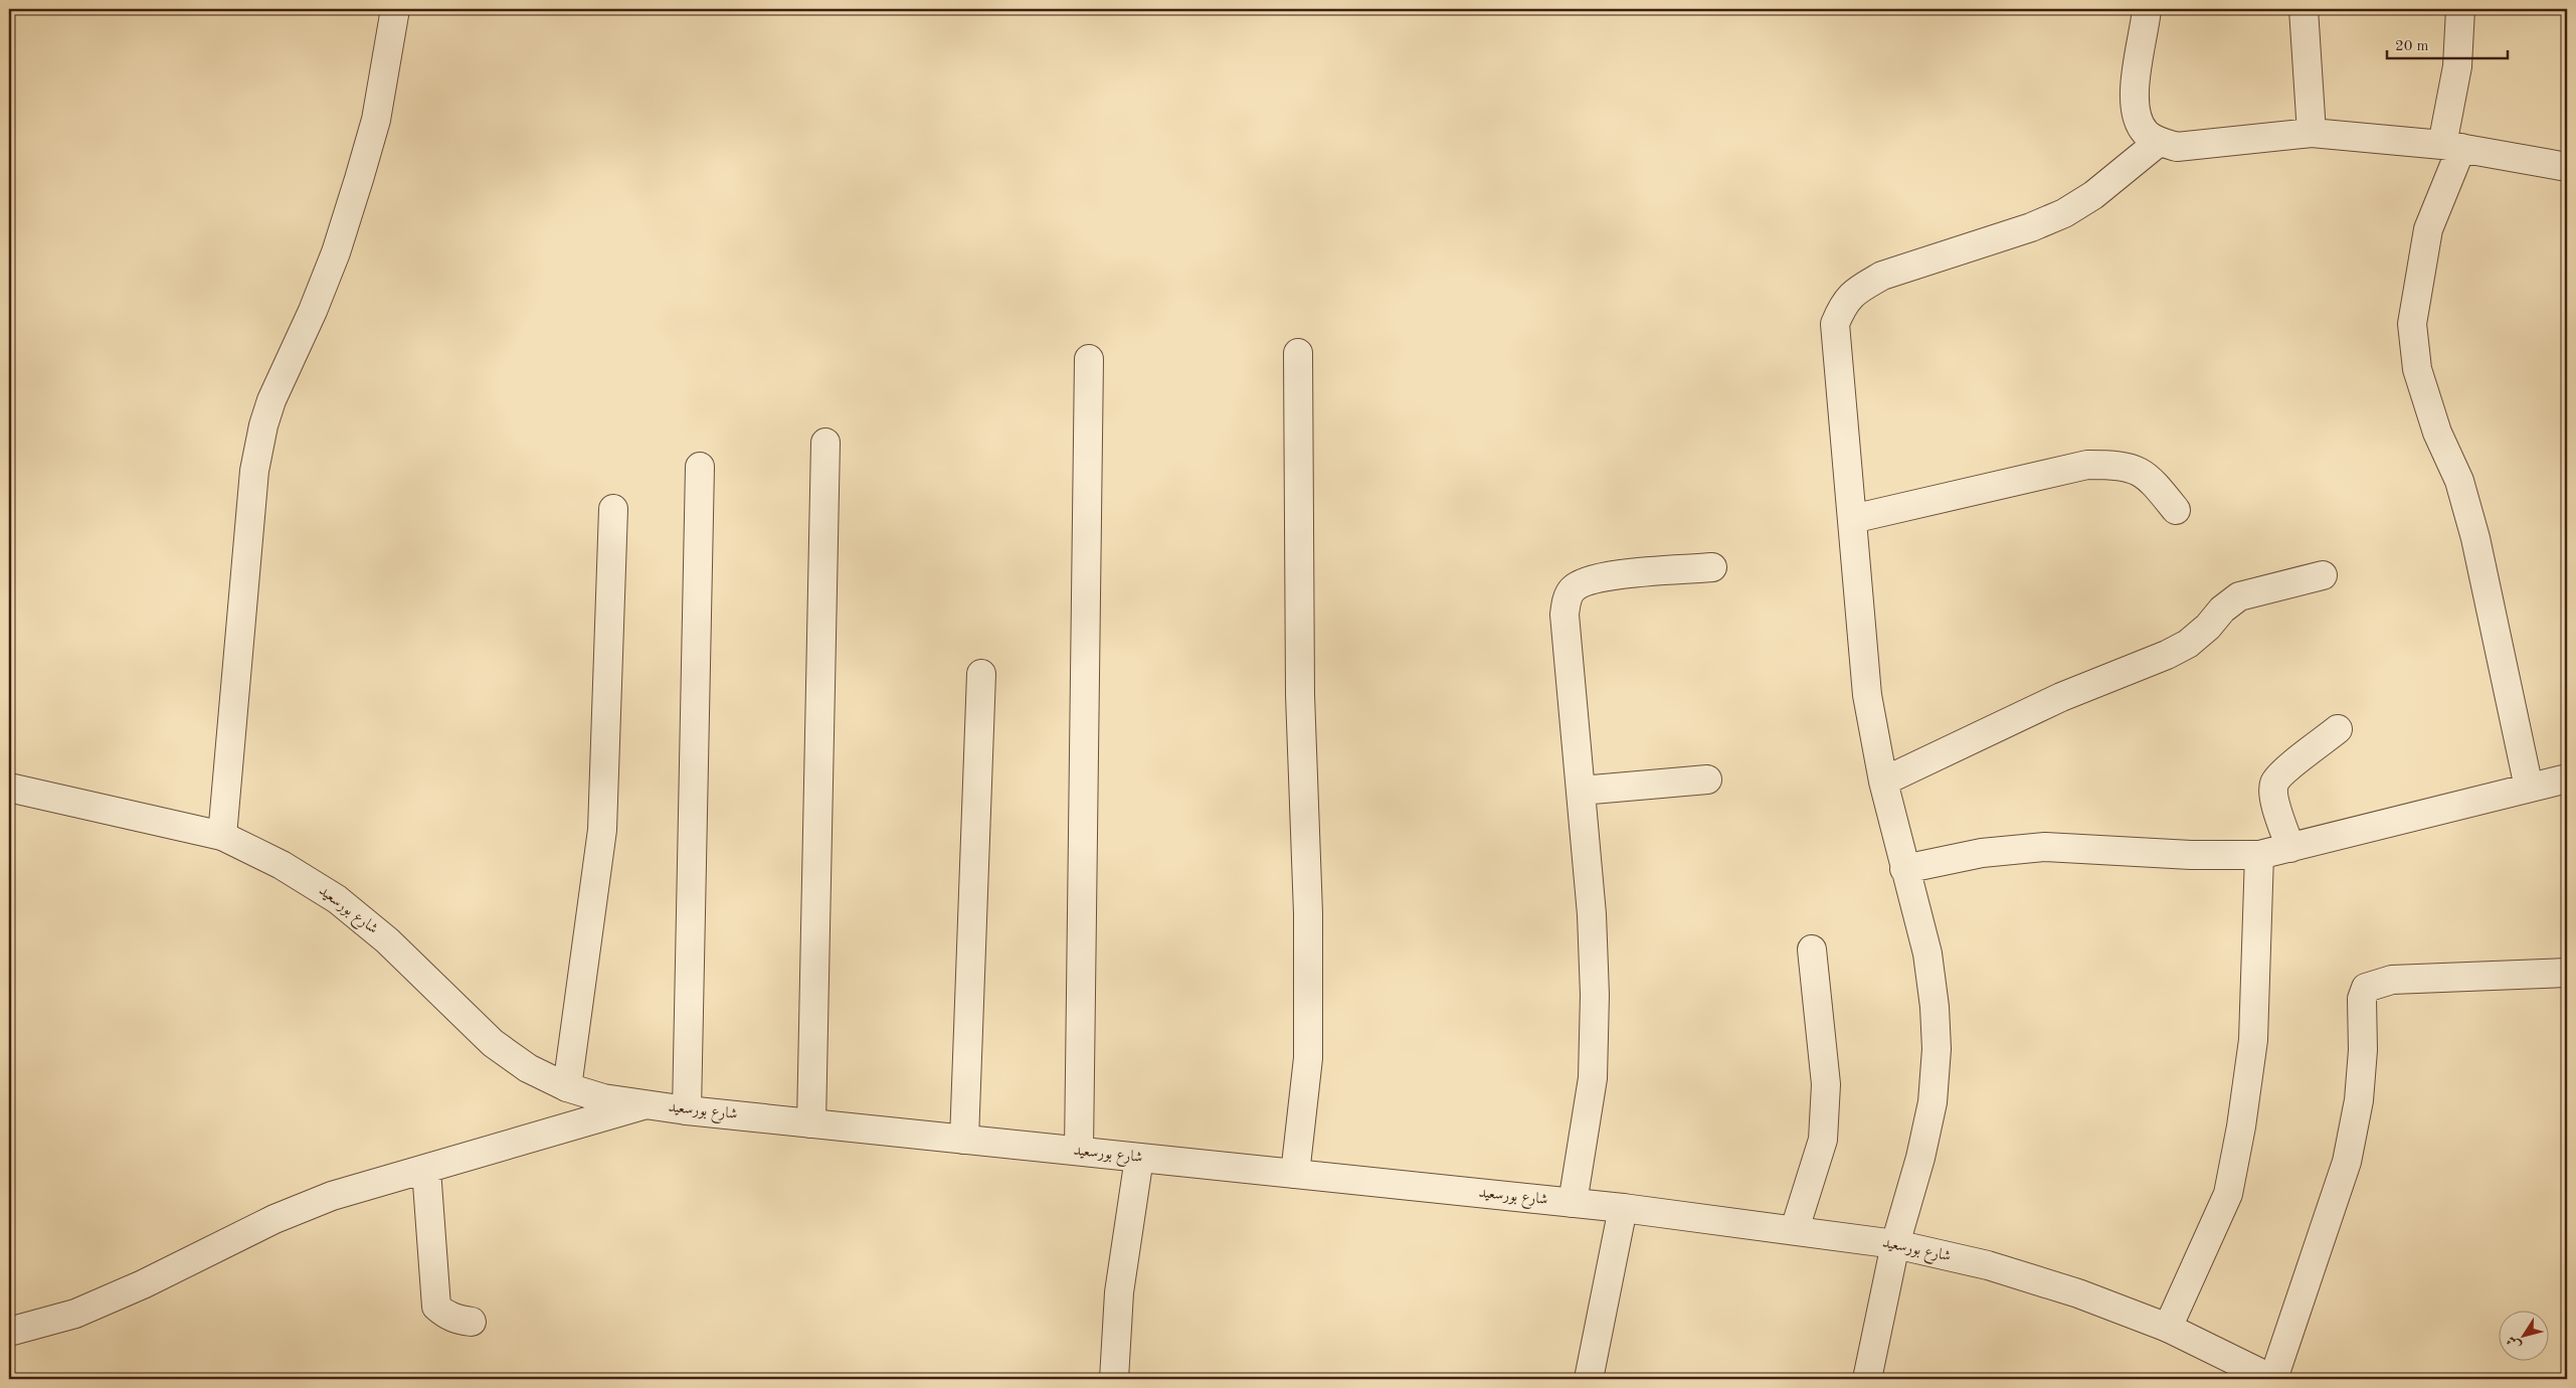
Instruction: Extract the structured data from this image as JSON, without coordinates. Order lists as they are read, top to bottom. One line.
{"streets":{"street":["شارع بورسعيد"]},"scale_bar":"20 m","north":"bottom left"}
